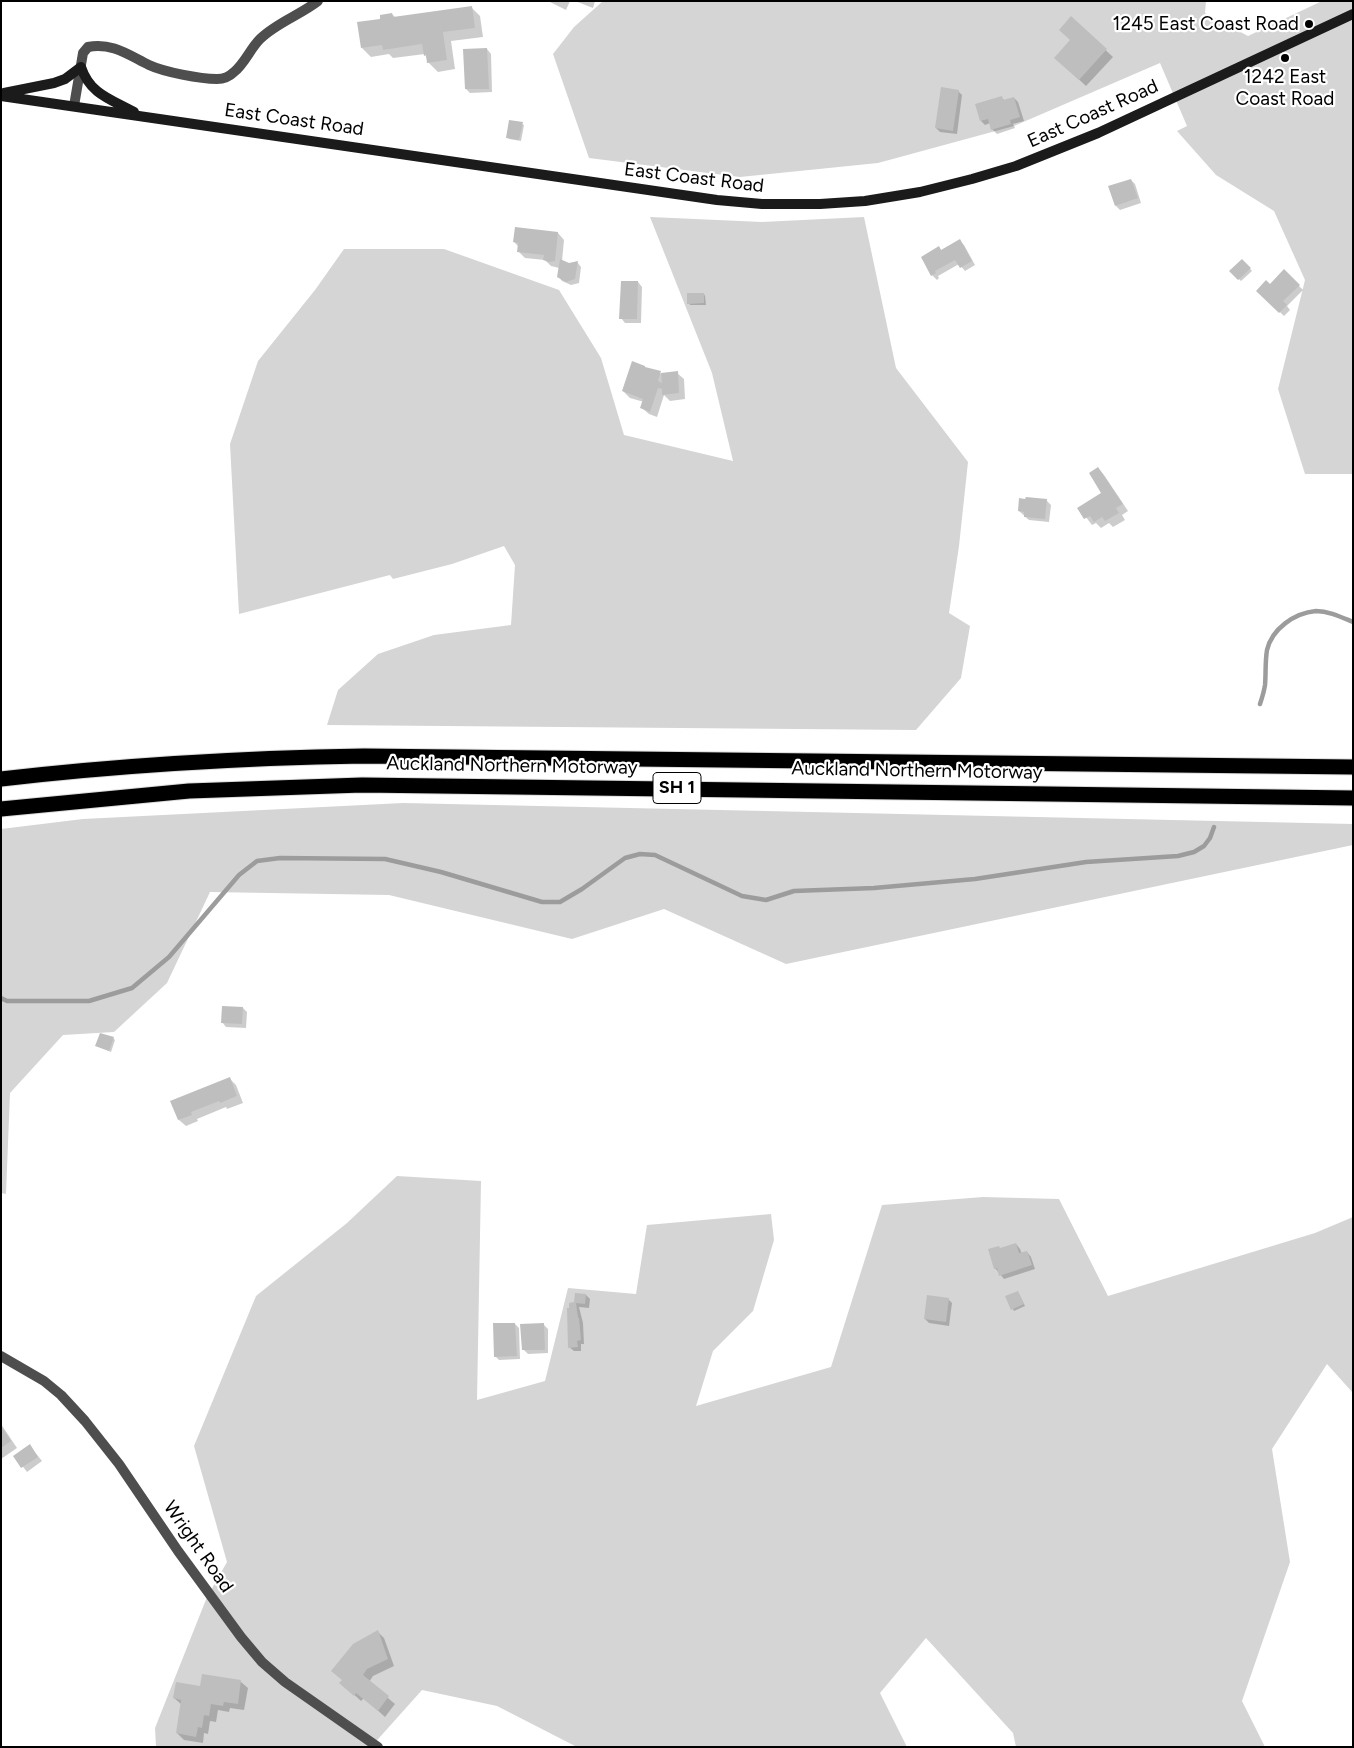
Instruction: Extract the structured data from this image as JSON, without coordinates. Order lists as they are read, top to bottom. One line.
{"streets":{"highway":["Auckland Northern Motorway","SH 1"],"main road":["East Coast Road"],"street":["Wright Road"]},"places":["1245 East Coast Road","1242 East Coast Road"]}
